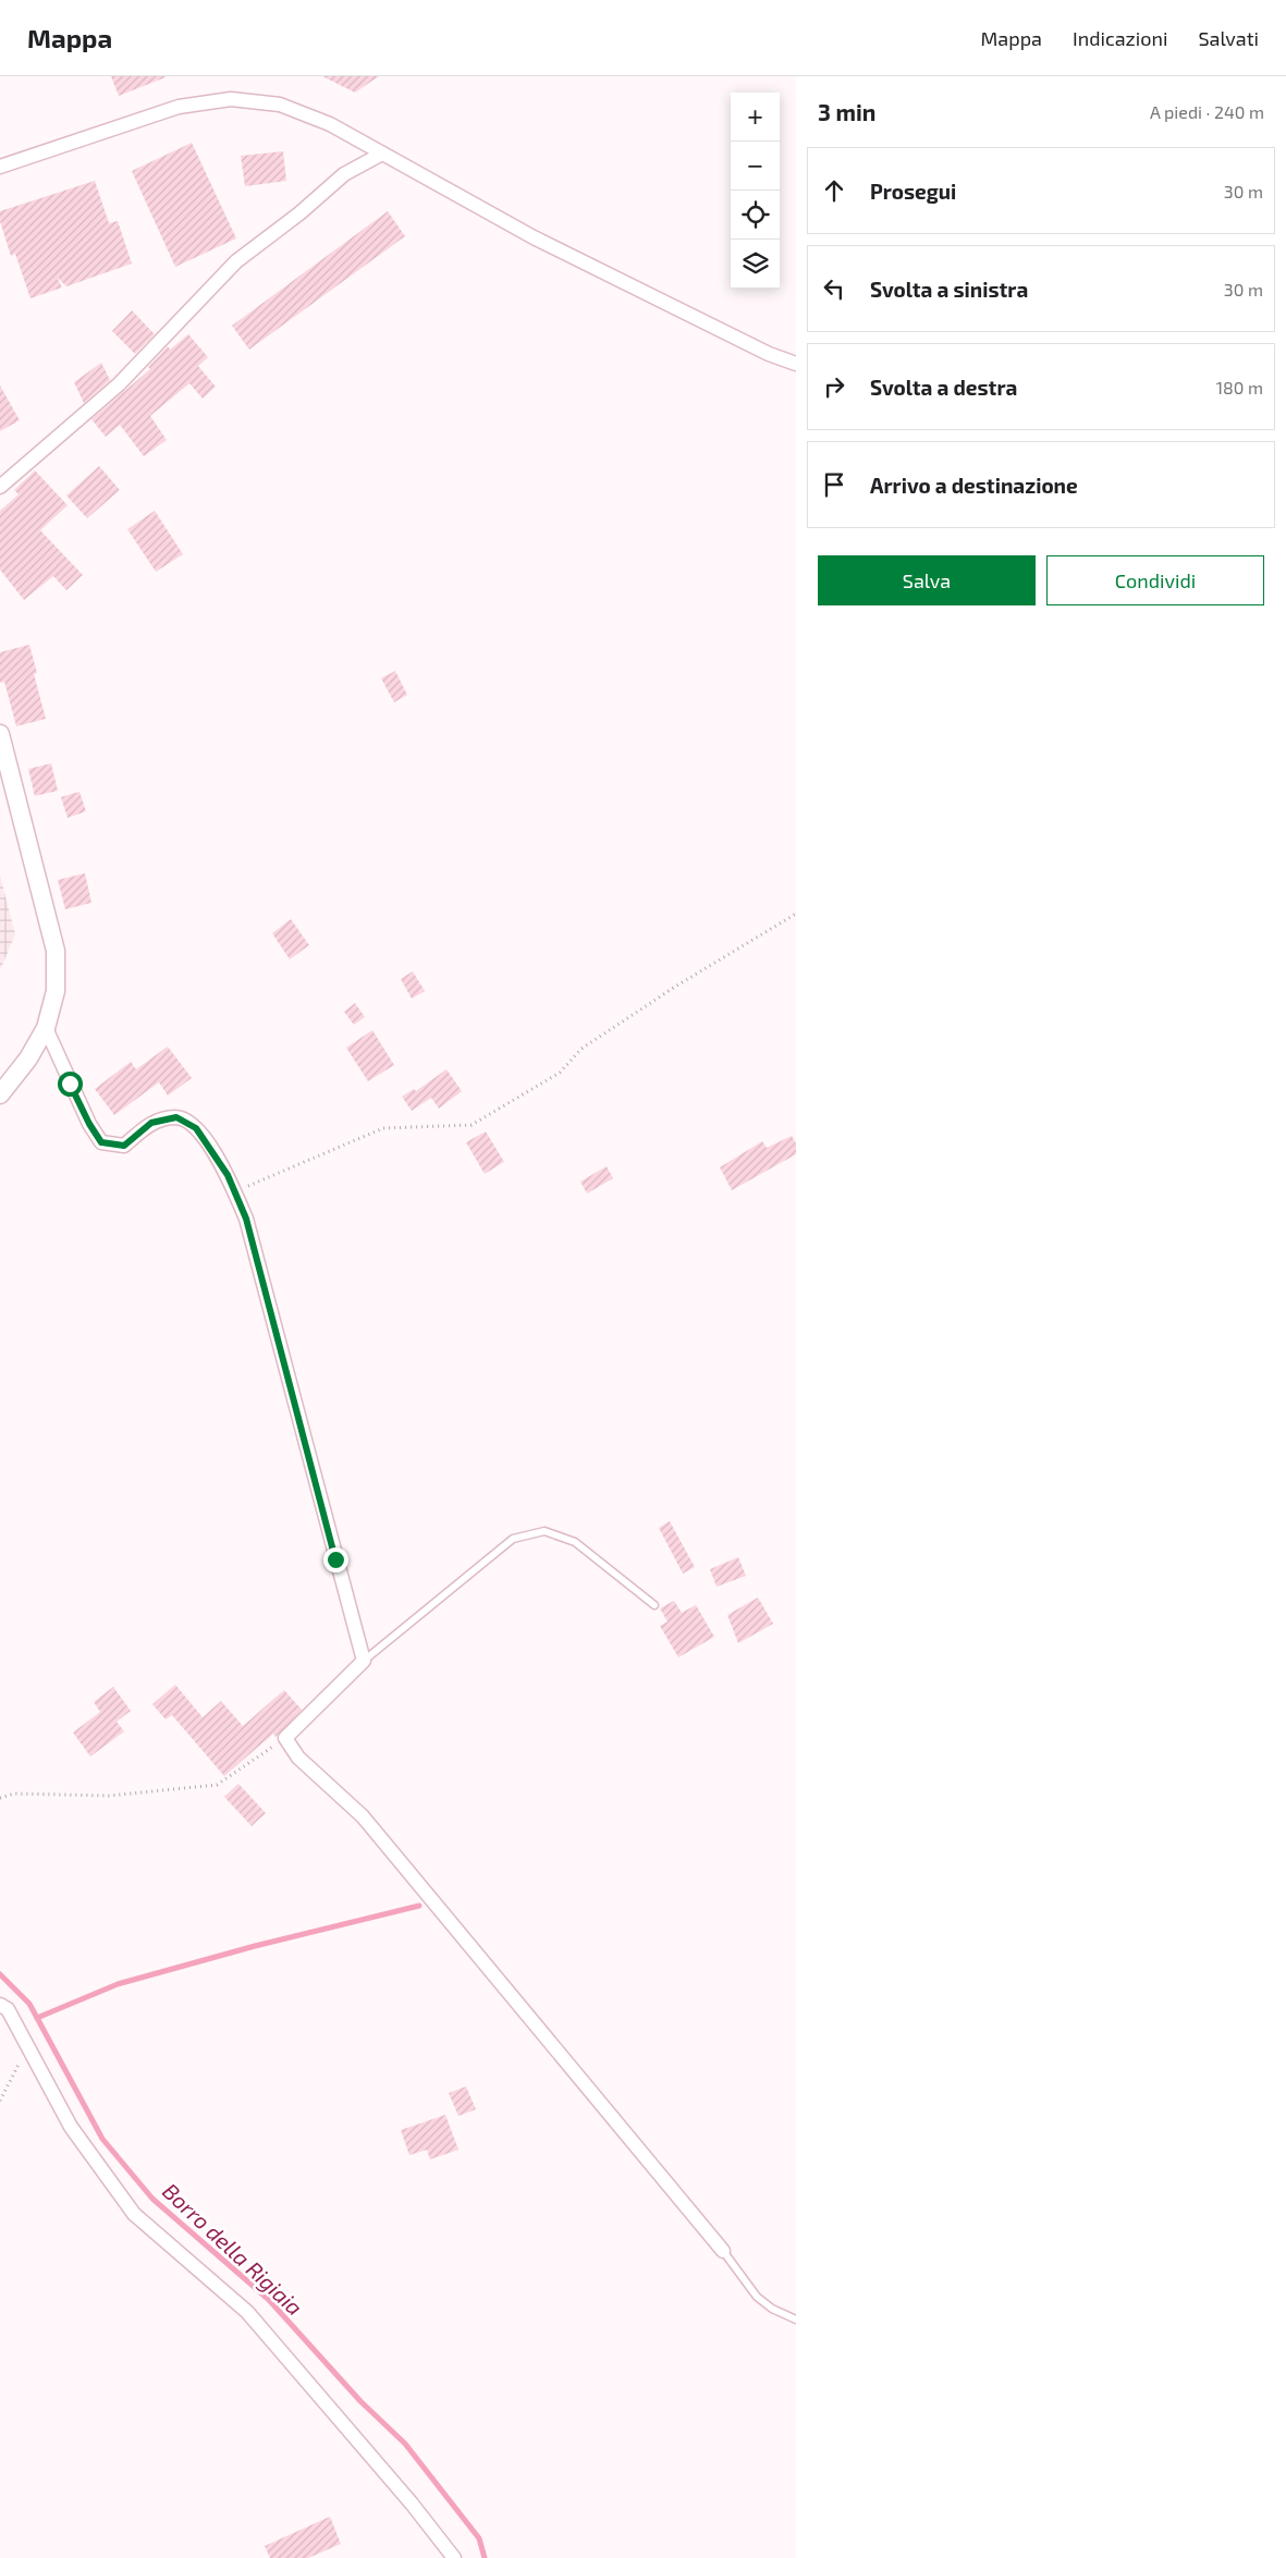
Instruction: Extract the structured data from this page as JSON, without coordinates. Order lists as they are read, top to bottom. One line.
{"water":["Borro della Rigiaia"],"page":{"header":"Mappa","nav":["Mappa","Indicazioni","Salvati"],"heading":["3 min","A piedi · 240 m"],"map_buttons":["+","−"],"list":[["Prosegui","30 m"],["Svolta a sinistra","30 m"],["Svolta a destra","180 m"],"Arrivo a destinazione"],"buttons":["Salva","Condividi"]}}
